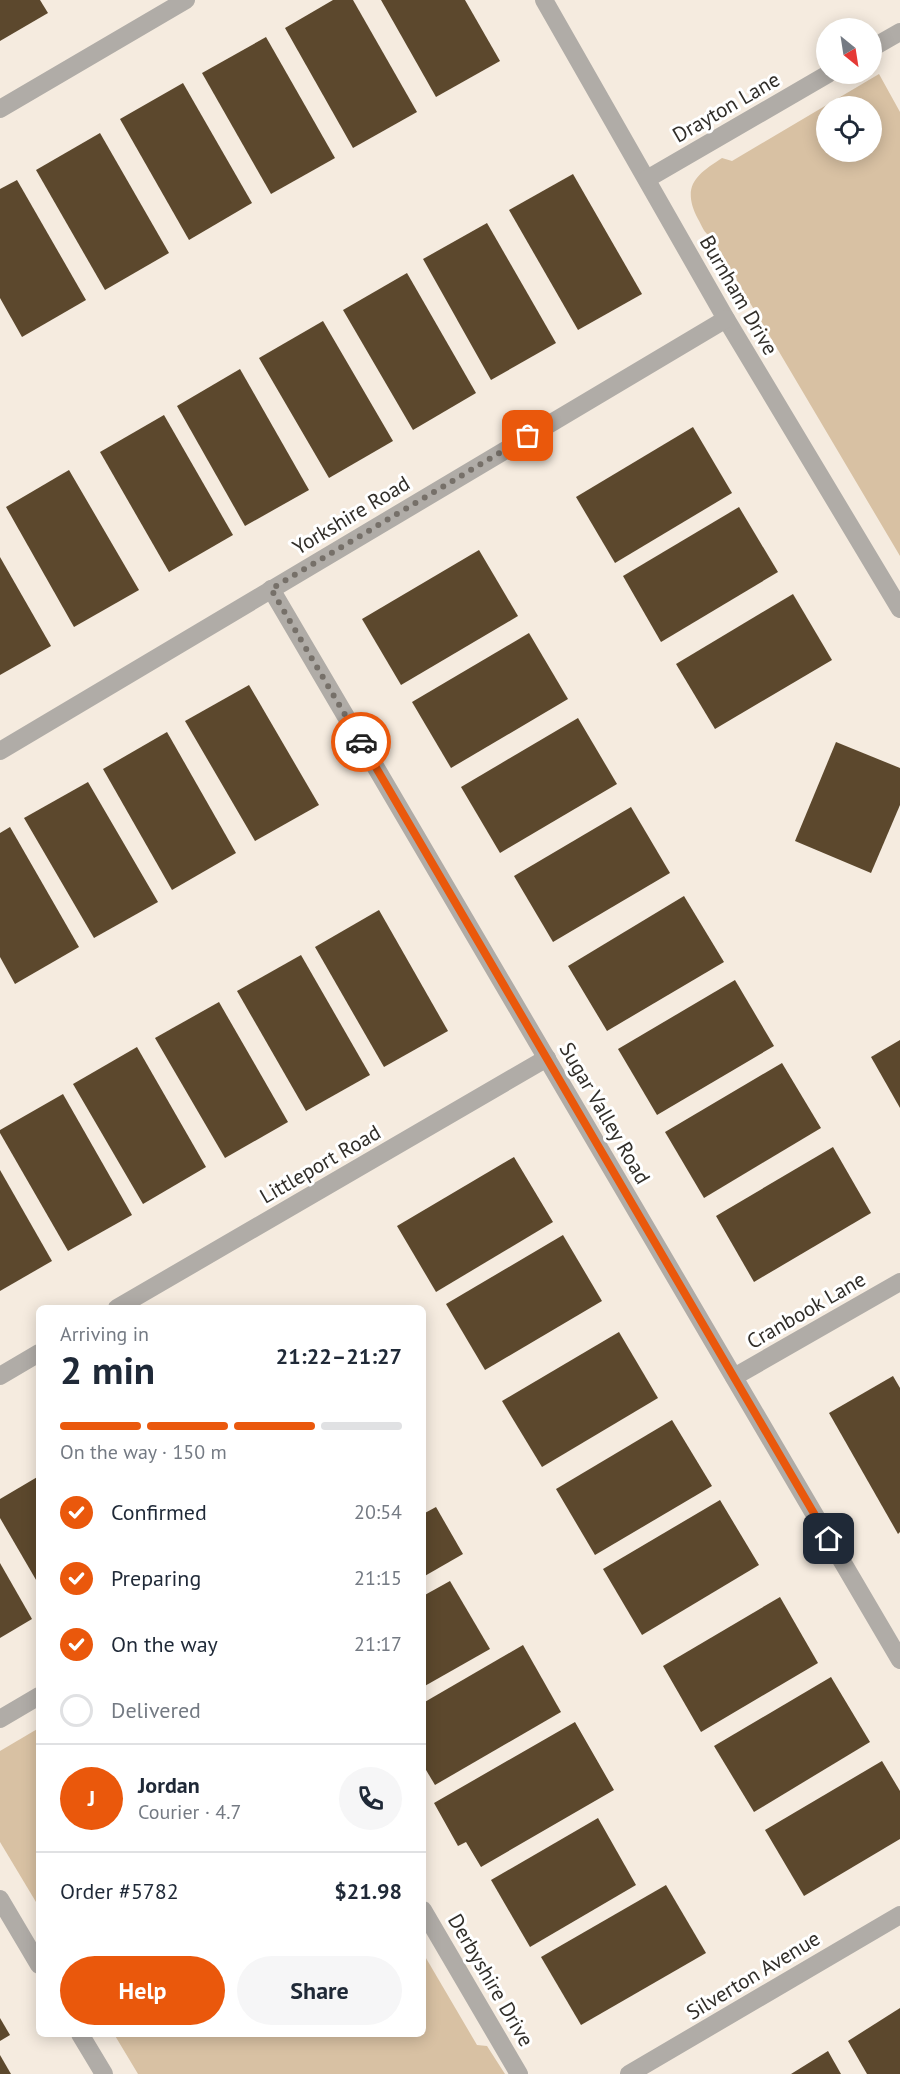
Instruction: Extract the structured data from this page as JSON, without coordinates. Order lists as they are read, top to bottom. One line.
{"streets":{"street":["Drayton Lane","Burnham Drive","Yorkshire Road","Sugar Valley Road","Littleport Road","Cranbook Lane","Silverton Avenue","Derbyshire Drive"]},"crossings":[["Drayton Lane","Burnham Drive"],["Burnham Drive","Yorkshire Road"],["Yorkshire Road","Sugar Valley Road"],["Sugar Valley Road","Littleport Road"],["Sugar Valley Road","Cranbook Lane"]],"north":"bottom right","page":{"heading":["2 min","Arriving in","21:22–21:27"],"panel":["Jordan","Courier · 4.7","Order #5782","$21.98"],"bar":"On the way · 150 m","list":[["Confirmed","20:54"],["Preparing","21:15"],["On the way","21:17"],"Delivered"],"round":"J","buttons":["Help","Share"]}}
